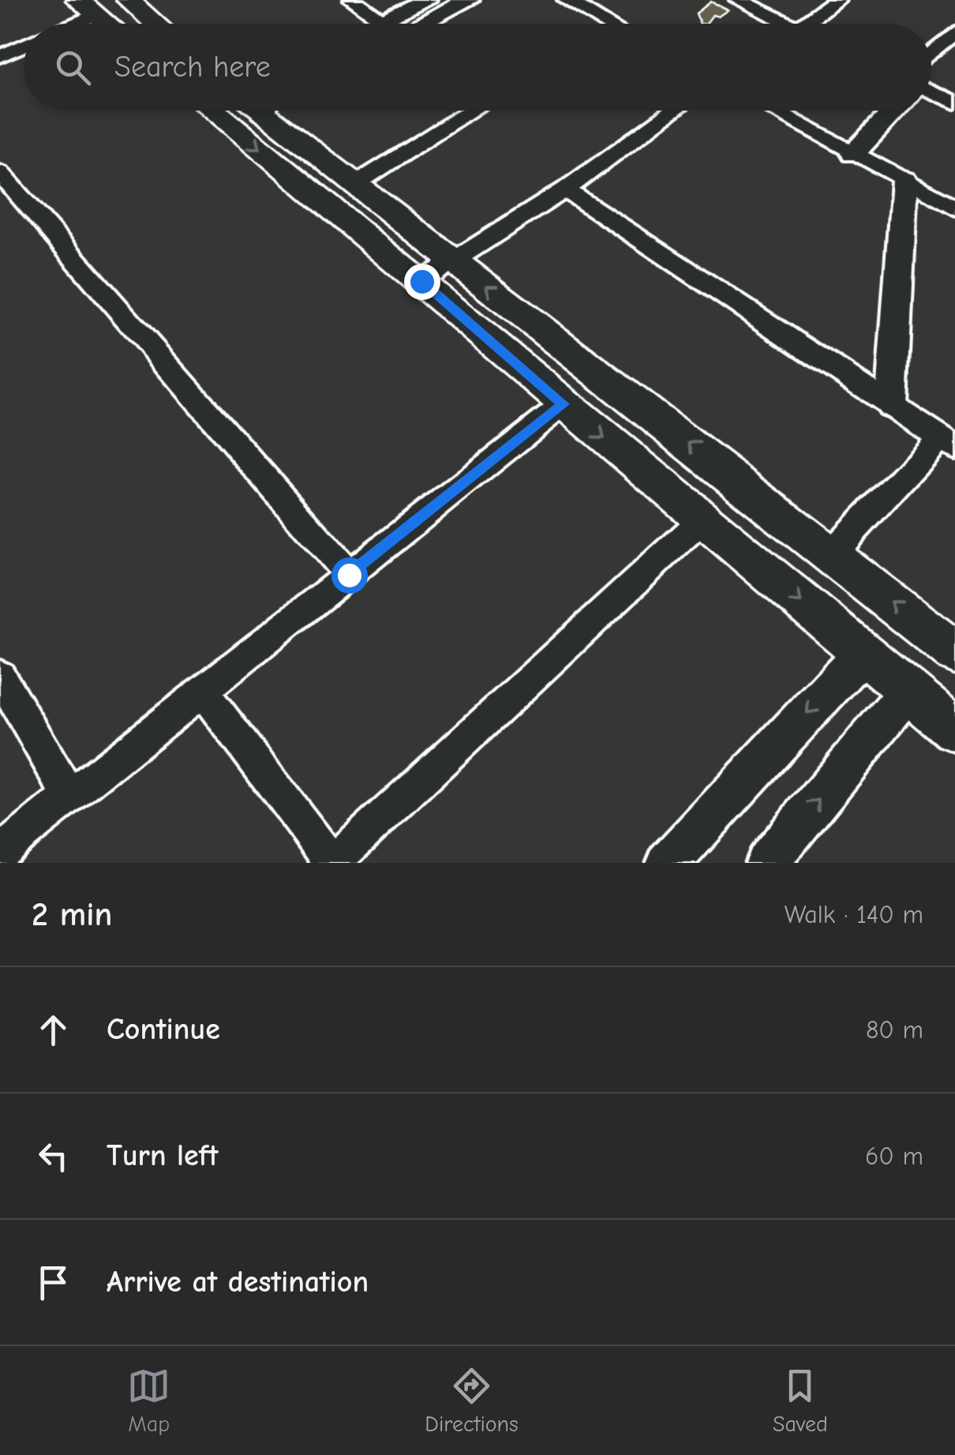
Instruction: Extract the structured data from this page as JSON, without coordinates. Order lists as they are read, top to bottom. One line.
{"page":{"search":"Search here","heading":["2 min","Walk · 140 m"],"list":[["Continue","80 m"],["Turn left","60 m"],"Arrive at destination"],"nav":["Map","Directions","Saved"]}}
